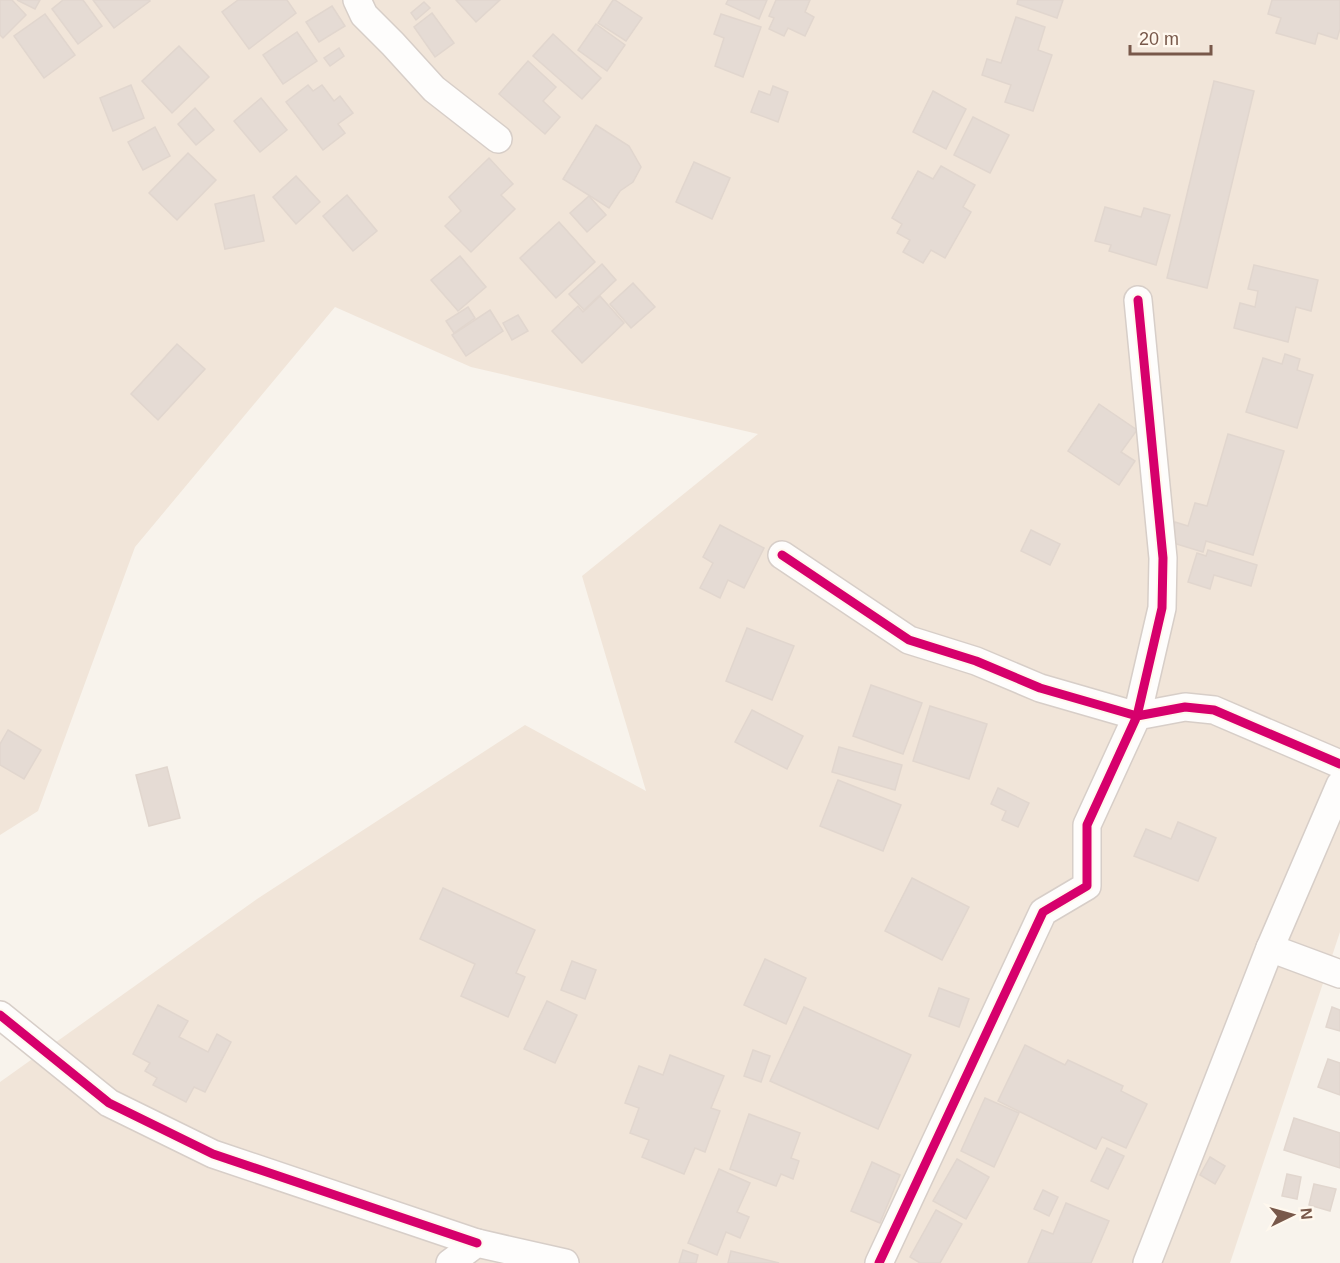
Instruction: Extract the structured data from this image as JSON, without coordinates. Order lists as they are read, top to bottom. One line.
{"scale_bar":"20 m","north":"right"}
